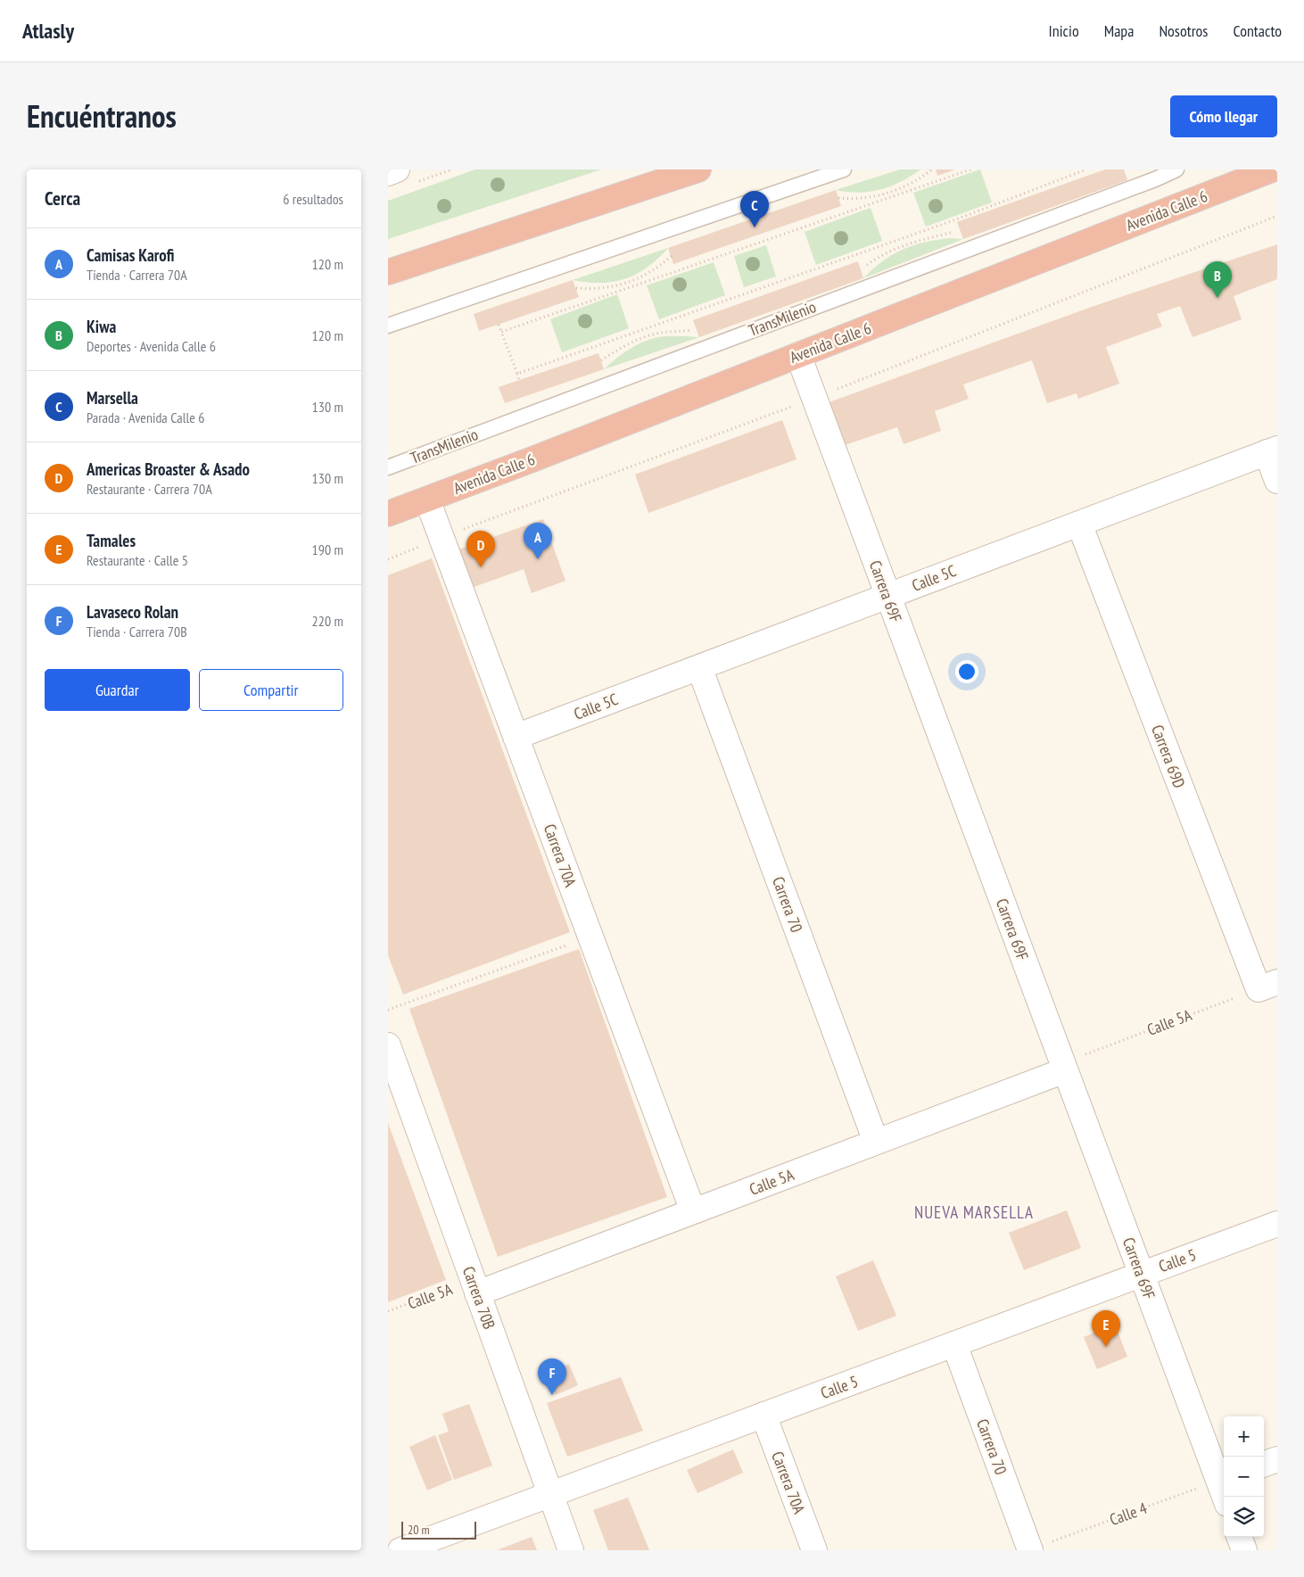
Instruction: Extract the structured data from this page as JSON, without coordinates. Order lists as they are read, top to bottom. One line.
{"streets":{"highway":["Avenida Calle 6"],"street":["Calle 5C","Carrera 69F","Carrera 69D","Carrera 70A","Carrera 70","Calle 5A","Calle 5","Carrera 70B"],"lane":["TransMilenio"],"path":["Calle 4"]},"crossings":[["Avenida Calle 6","Carrera 69F"],["Avenida Calle 6","Carrera 70A"],["Calle 5C","Carrera 69F"],["Calle 5C","Carrera 69D"],["Calle 5C","Carrera 70A"],["Calle 5C","Carrera 70"],["Carrera 69F","Calle 5A"],["Carrera 69F","Calle 5"],["Carrera 69F","Calle 4"],["Carrera 69D","Calle 5A"],["Carrera 70A","Calle 5A"],["Carrera 70A","Calle 5"],["Carrera 70","Calle 5A"],["Carrera 70","Calle 5"],["Carrera 70","Calle 4"],["Calle 5A","Carrera 70B"],["Calle 5","Carrera 70B"]],"districts":["NUEVA MARSELLA"],"scale_bar":"20 m","page":{"header":"Atlasly","nav":["Inicio","Mapa","Nosotros","Contacto"],"title":"Encuéntranos","buttons":["Cómo llegar",["Guardar","Compartir"]],"heading":["Cerca","6 resultados"],"pins":["C","B","A","D","E","F"],"list":[{"mark":"A","name":"Camisas Karofi","note":"Tienda · Carrera 70A","value":"120 m"},{"mark":"B","name":"Kiwa","note":"Deportes · Avenida Calle 6","value":"120 m"},{"mark":"C","name":"Marsella","note":"Parada · Avenida Calle 6","value":"130 m"},{"mark":"D","name":"Americas Broaster & Asado","note":"Restaurante · Carrera 70A","value":"130 m"},{"mark":"E","name":"Tamales","note":"Restaurante · Calle 5","value":"190 m"},{"mark":"F","name":"Lavaseco Rolan","note":"Tienda · Carrera 70B","value":"220 m"}],"map_buttons":["+","−"],"scale":"20 m"}}
